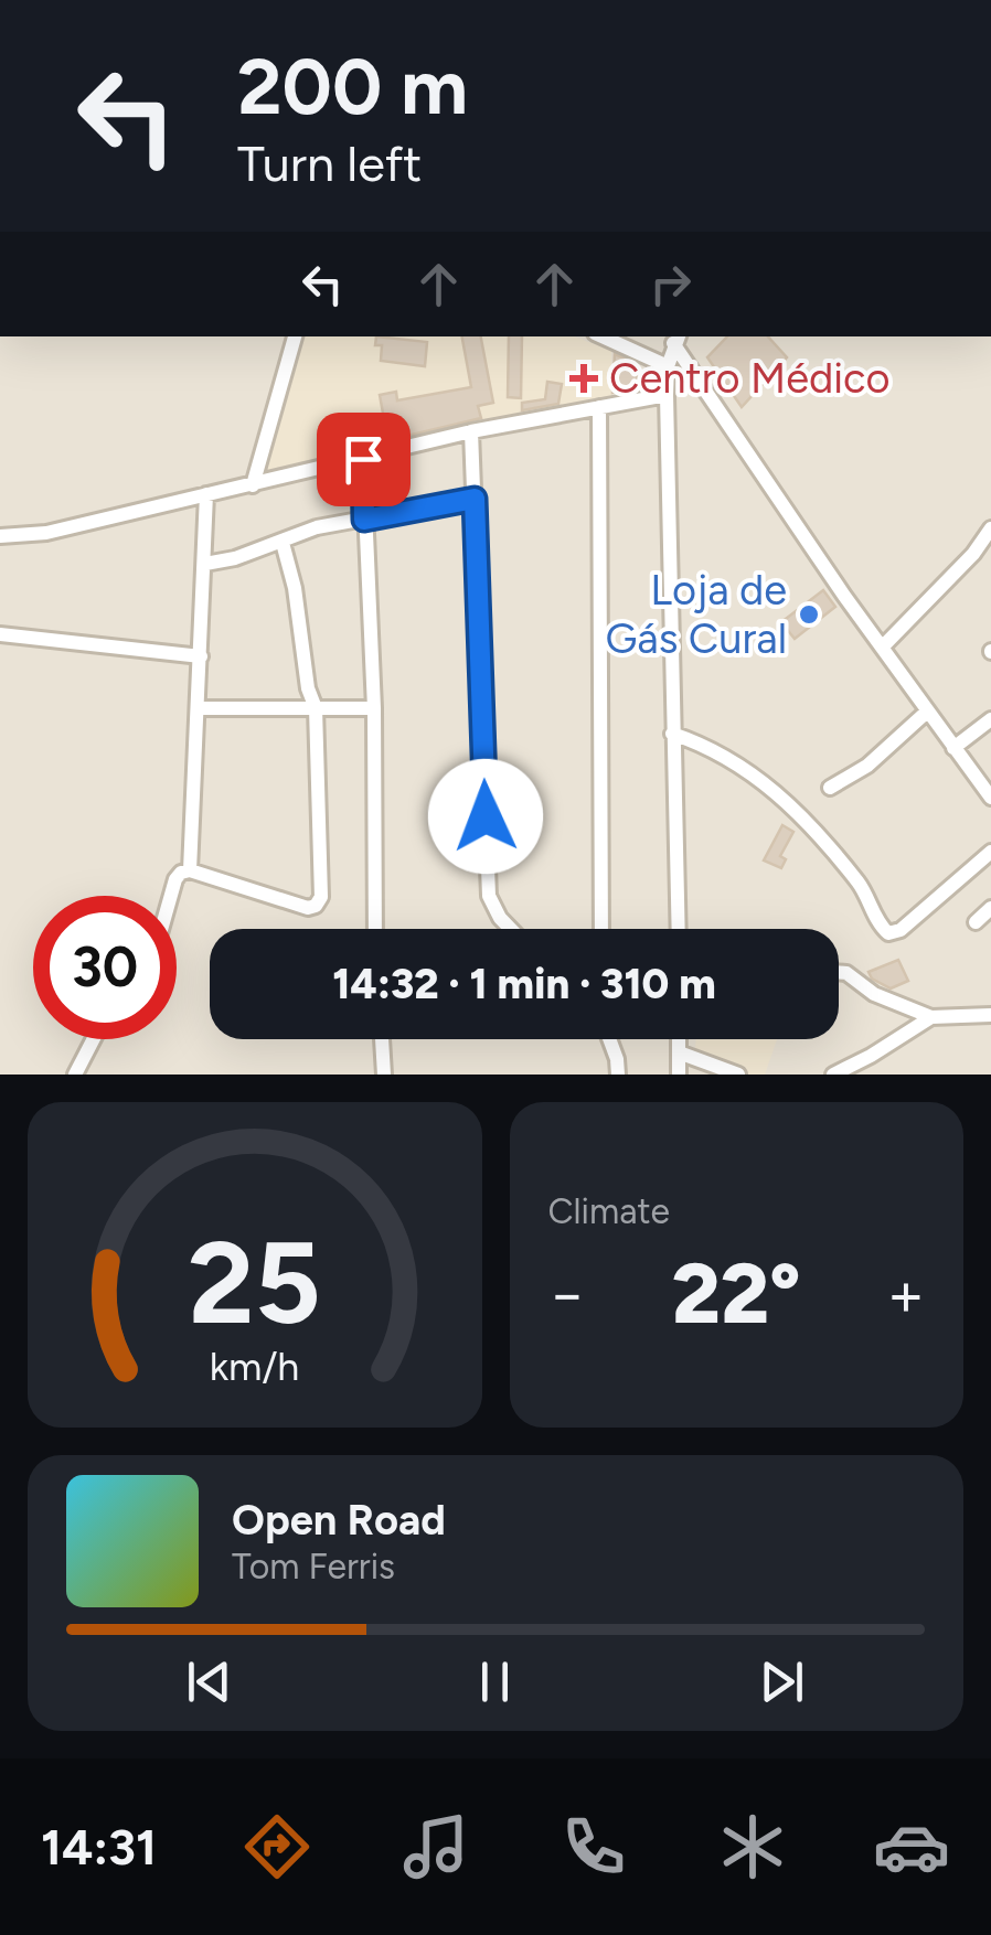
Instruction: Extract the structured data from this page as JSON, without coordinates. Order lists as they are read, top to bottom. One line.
{"places":{"health":["Centro Médico"],"other":["Loja de Gás Cural"]},"page":{"turn":["200 m","Turn left"],"limit":"30","trip":"14:32 · 1 min · 310 m","tile":"Climate","heat":["−","22°","+"],"song":["Open Road","Tom Ferris"],"tabs":"14:31","gauge":["25","km/h"]}}
